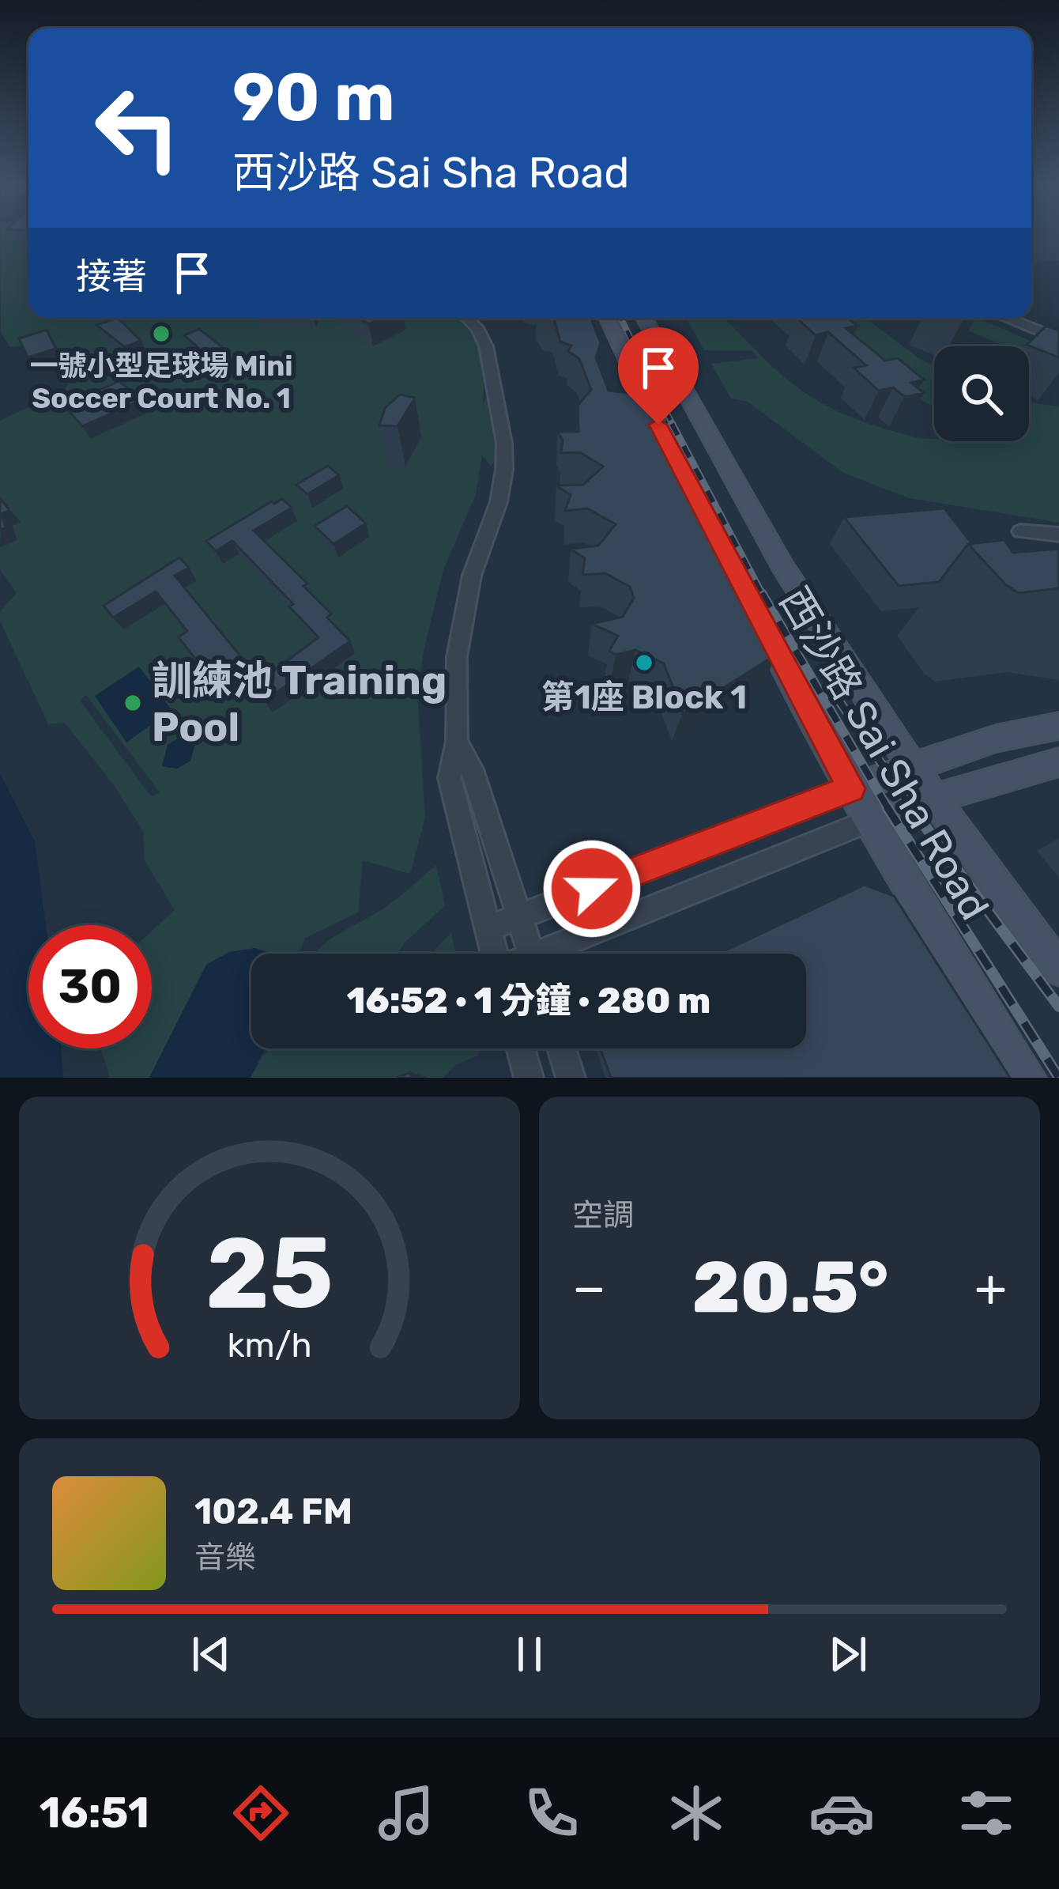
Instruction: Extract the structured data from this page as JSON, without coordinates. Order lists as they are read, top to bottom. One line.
{"streets":{"main road":["西沙路 Sai Sha Road"]},"places":["一號小型足球場 Mini Soccer Court No. 1","第1座 Block 1","訓練池 Training Pool"],"page":{"turn":["90 m","西沙路 Sai Sha Road"],"then":"接著","limit":"30","trip":"16:52 · 1 分鐘 · 280 m","tile":"空調","heat":["−","20.5°","+"],"song":["102.4 FM","音樂"],"tabs":"16:51","gauge":["25","km/h"]}}
